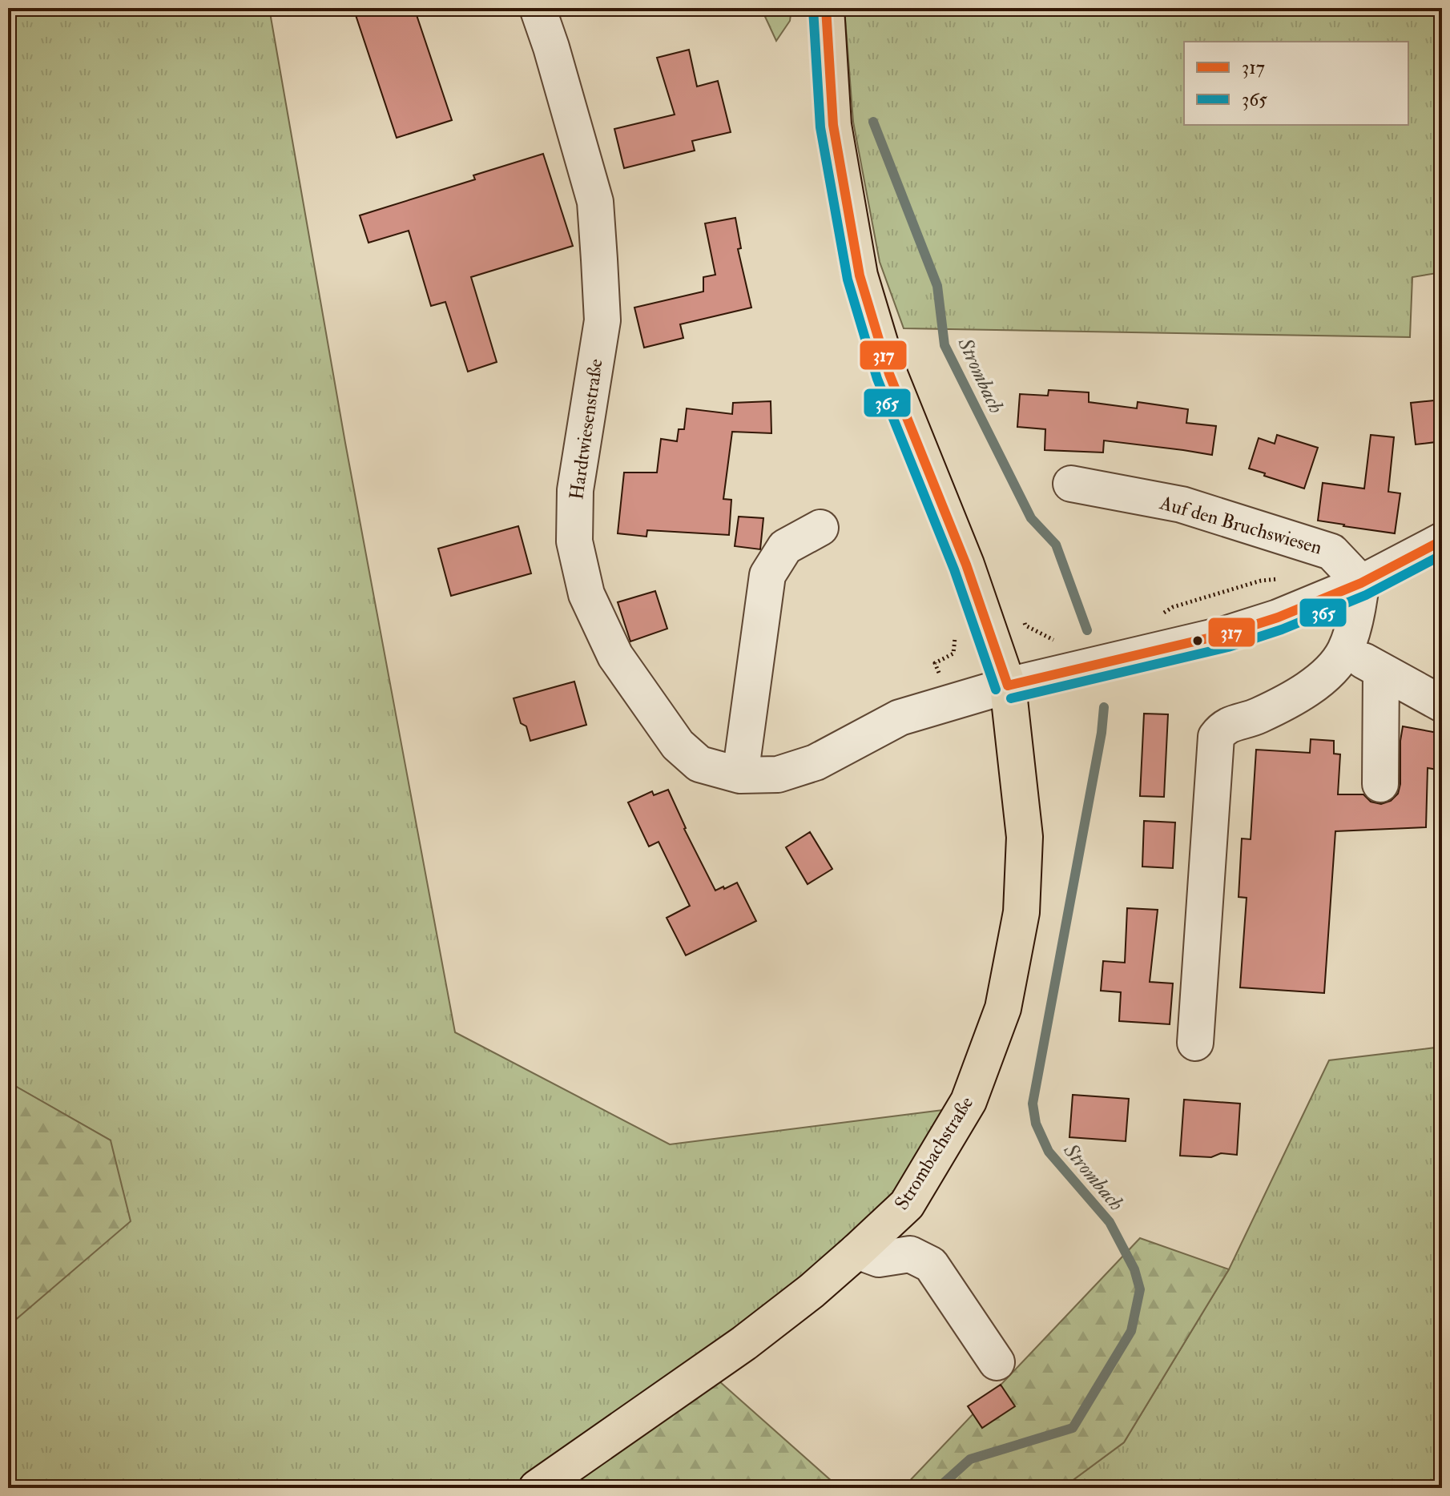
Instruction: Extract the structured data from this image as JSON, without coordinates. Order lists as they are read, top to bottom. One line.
{"streets":{"main road":["Strombachstraße"],"street":["Hardtwiesenstraße","Auf den Bruchswiesen"]},"crossings":[["Hardtwiesenstraße","Strombachstraße"]],"water":["Strombach"],"lines":["transit line 317","transit line 365"],"legend":["317","365"]}
